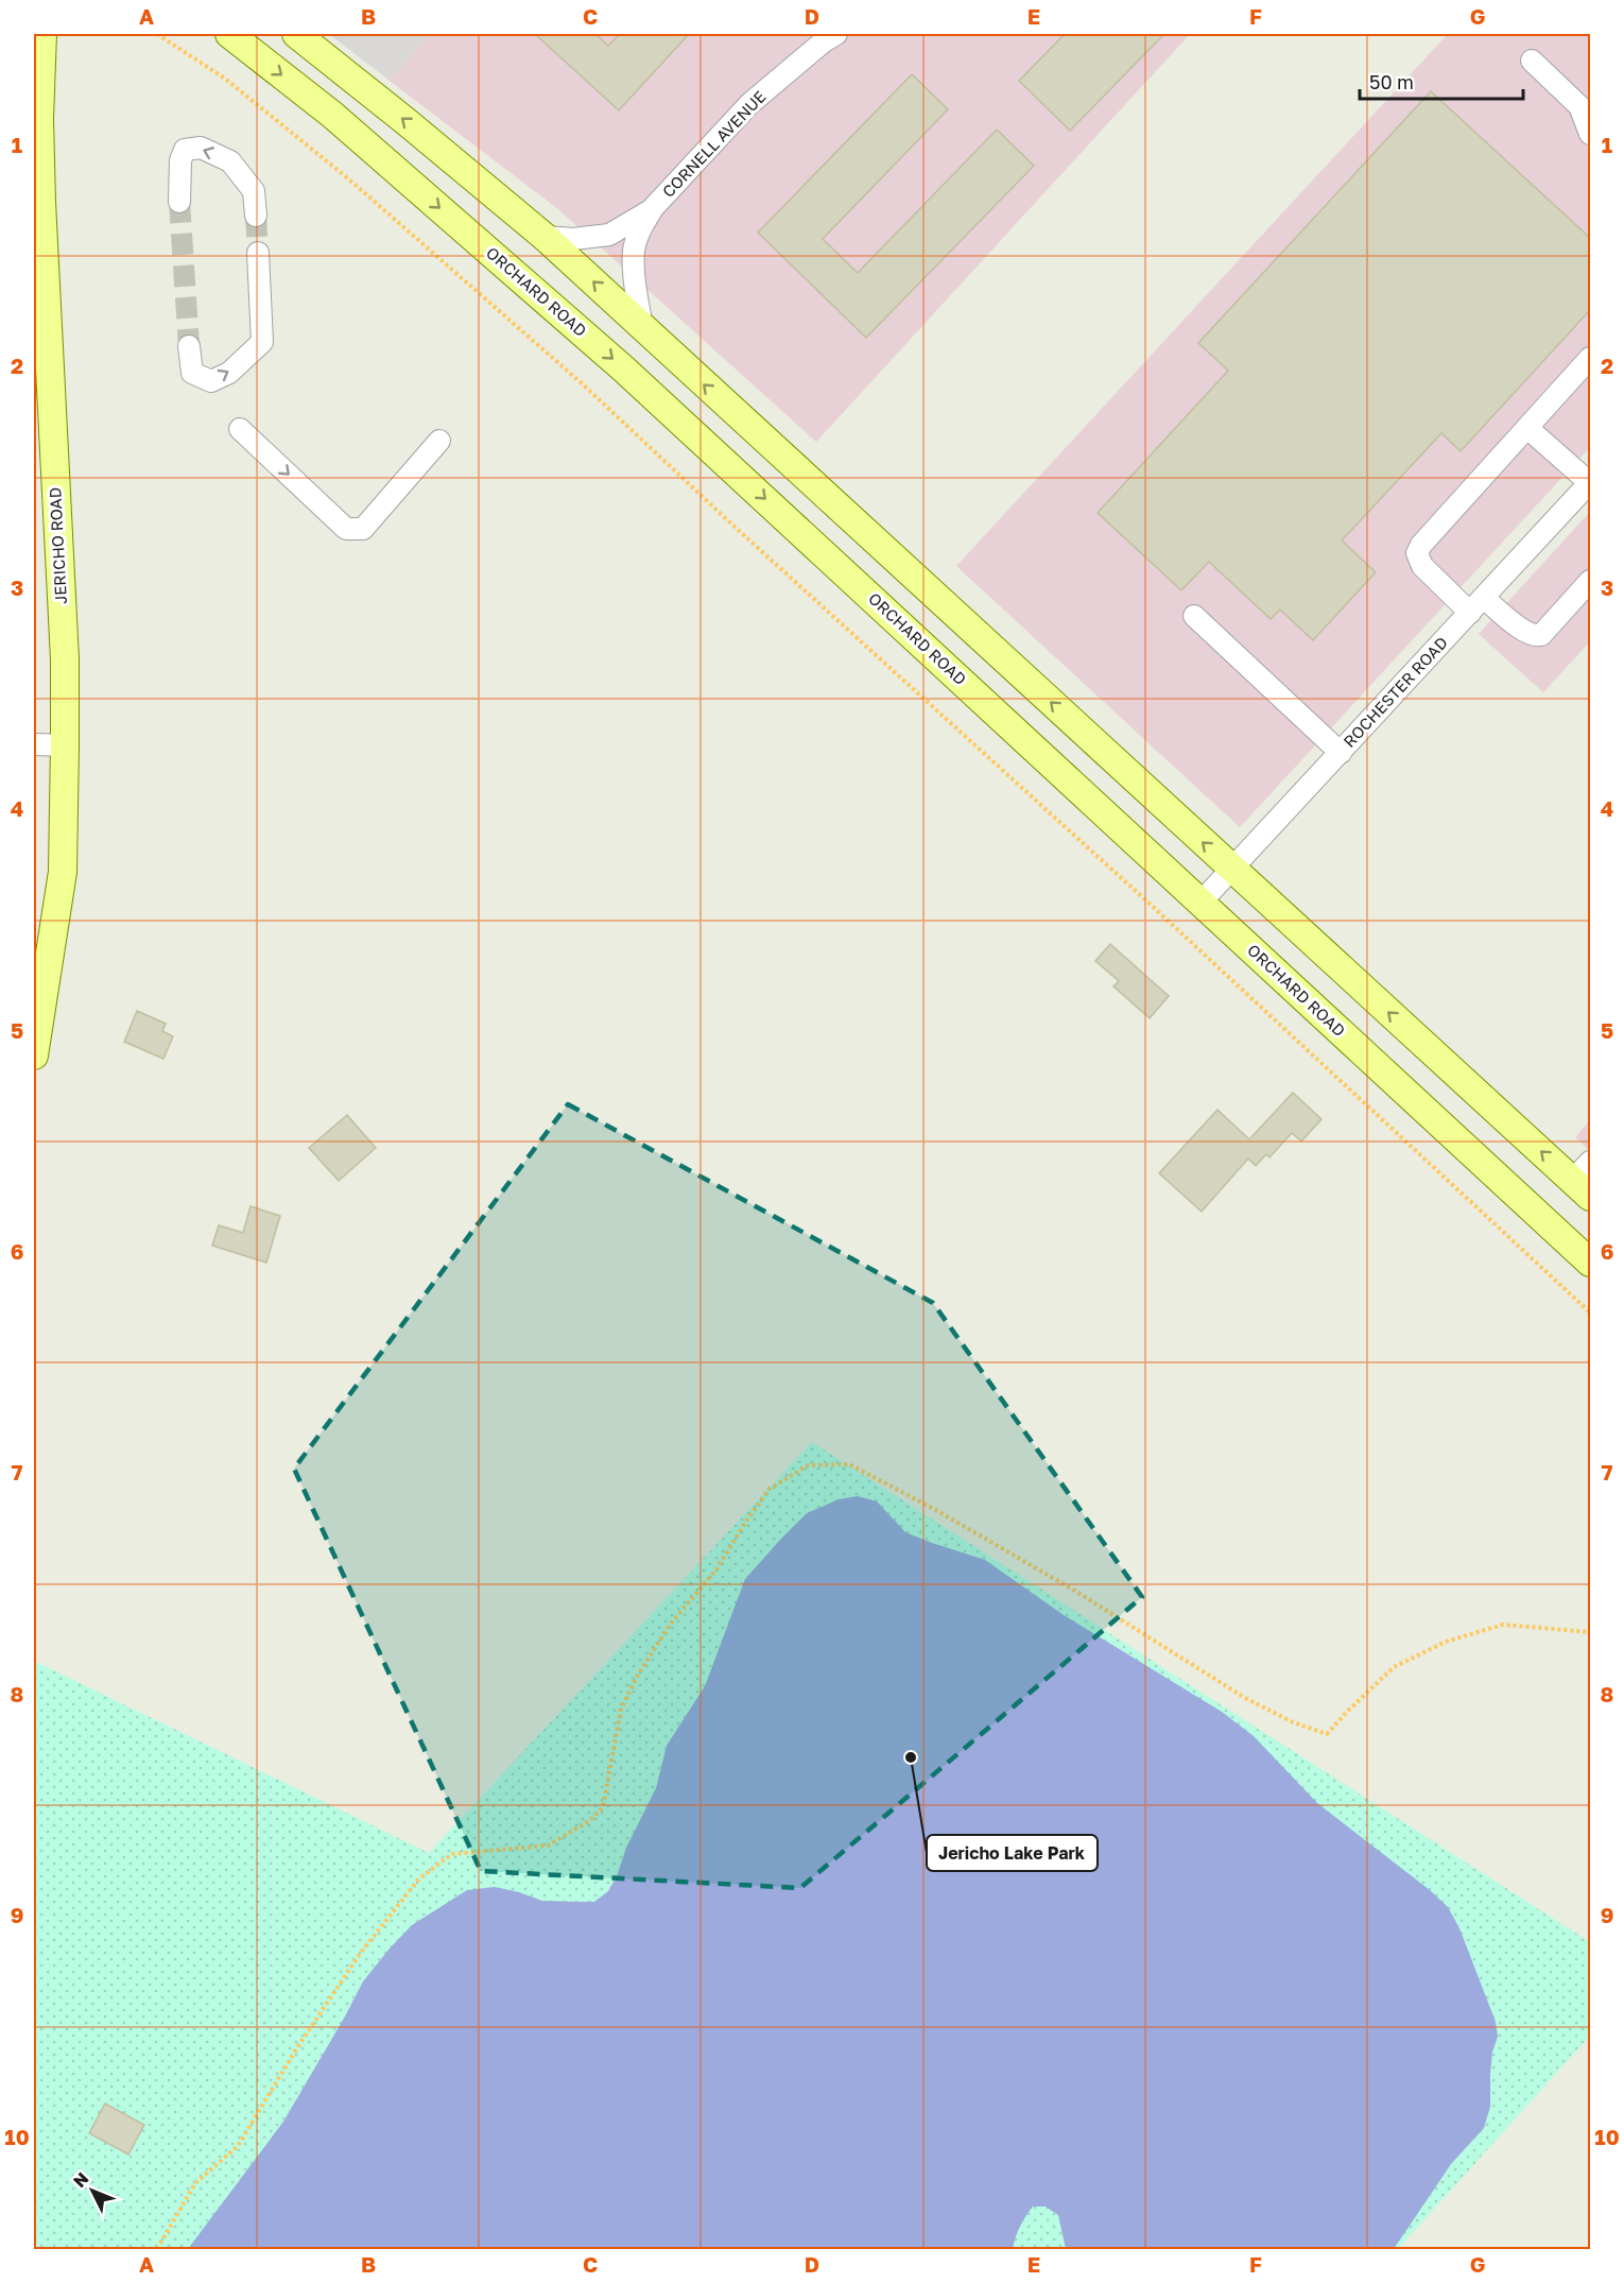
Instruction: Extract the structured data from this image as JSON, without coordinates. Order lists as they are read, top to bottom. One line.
{"streets":{"main road":["ORCHARD ROAD","JERICHO ROAD"],"street":["CORNELL AVENUE","ROCHESTER ROAD"]},"crossings":[["ORCHARD ROAD","ROCHESTER ROAD"]],"places":["Jericho Lake Park"],"scale_bar":"50 m","north":"top left","grid":{"columns":["A","B","C","D","E","F","G"],"rows":["1","2","3","4","5","6","7","8","9","10"]}}
